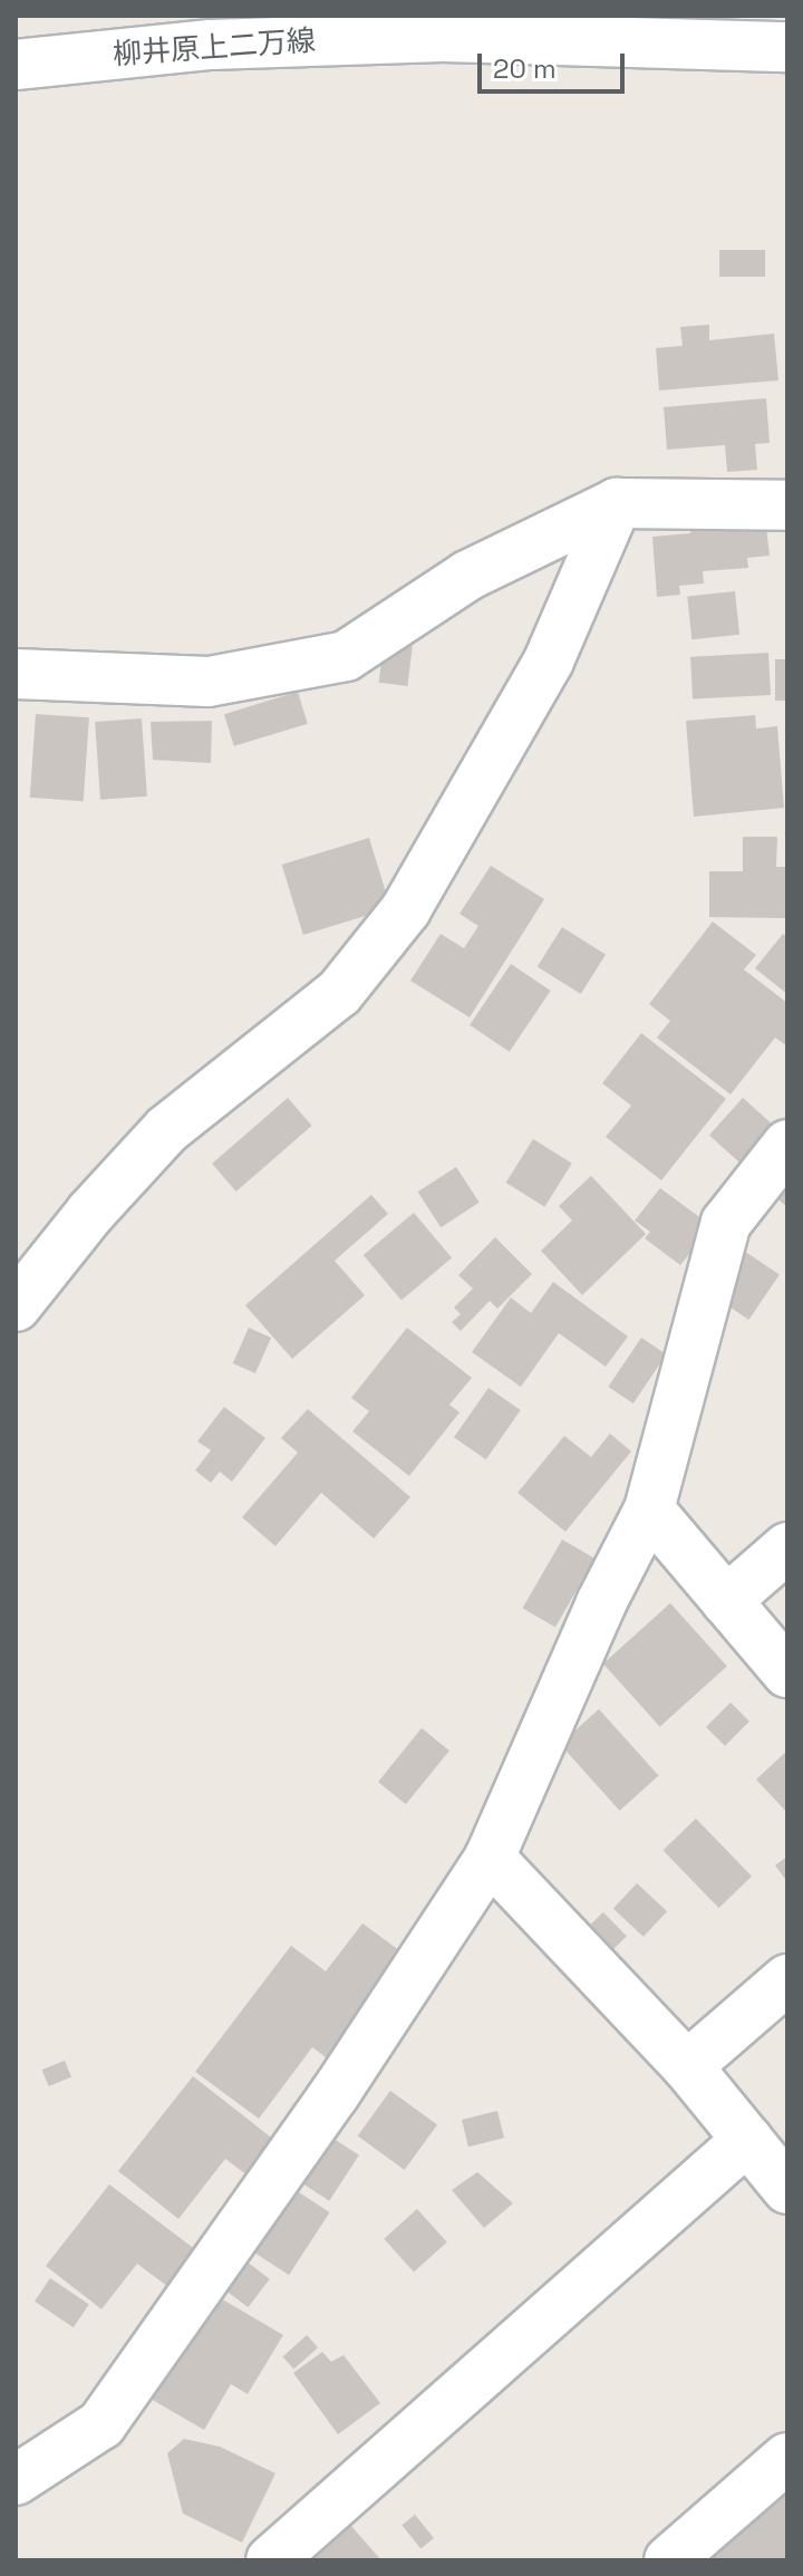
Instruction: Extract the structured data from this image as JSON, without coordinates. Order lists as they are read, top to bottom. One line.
{"streets":{"street":["柳井原上二万線"]},"scale_bar":"20 m"}
